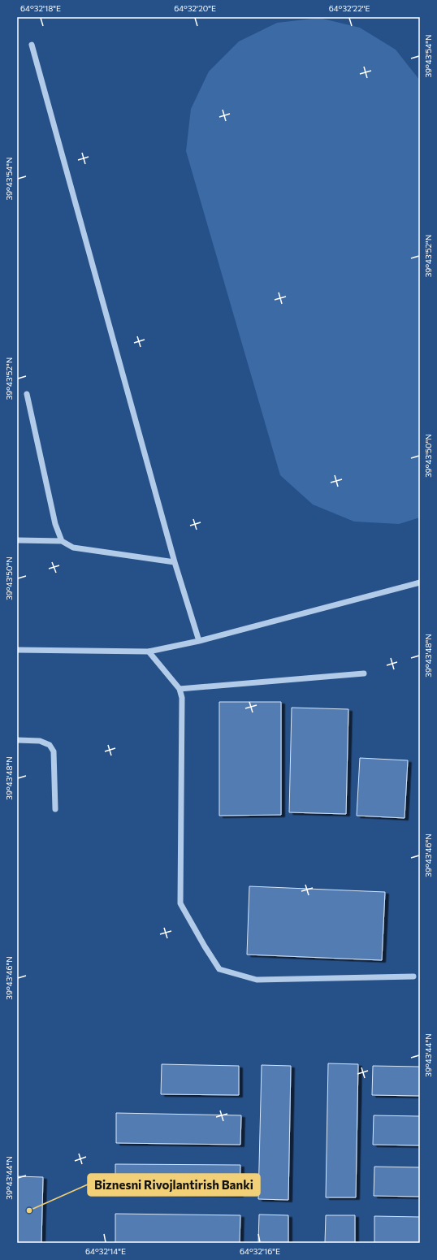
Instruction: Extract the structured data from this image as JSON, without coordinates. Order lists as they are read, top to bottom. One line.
{"places":["Biznesni Rivojlantirish Banki"],"coordinates":["64°32'18\"E","64°32'20\"E","64°32'22\"E","39°43'54\"N","39°43'52\"N","39°43'50\"N","39°43'48\"N","39°43'46\"N","39°43'44\"N","64°32'14\"E","64°32'16\"E"]}
